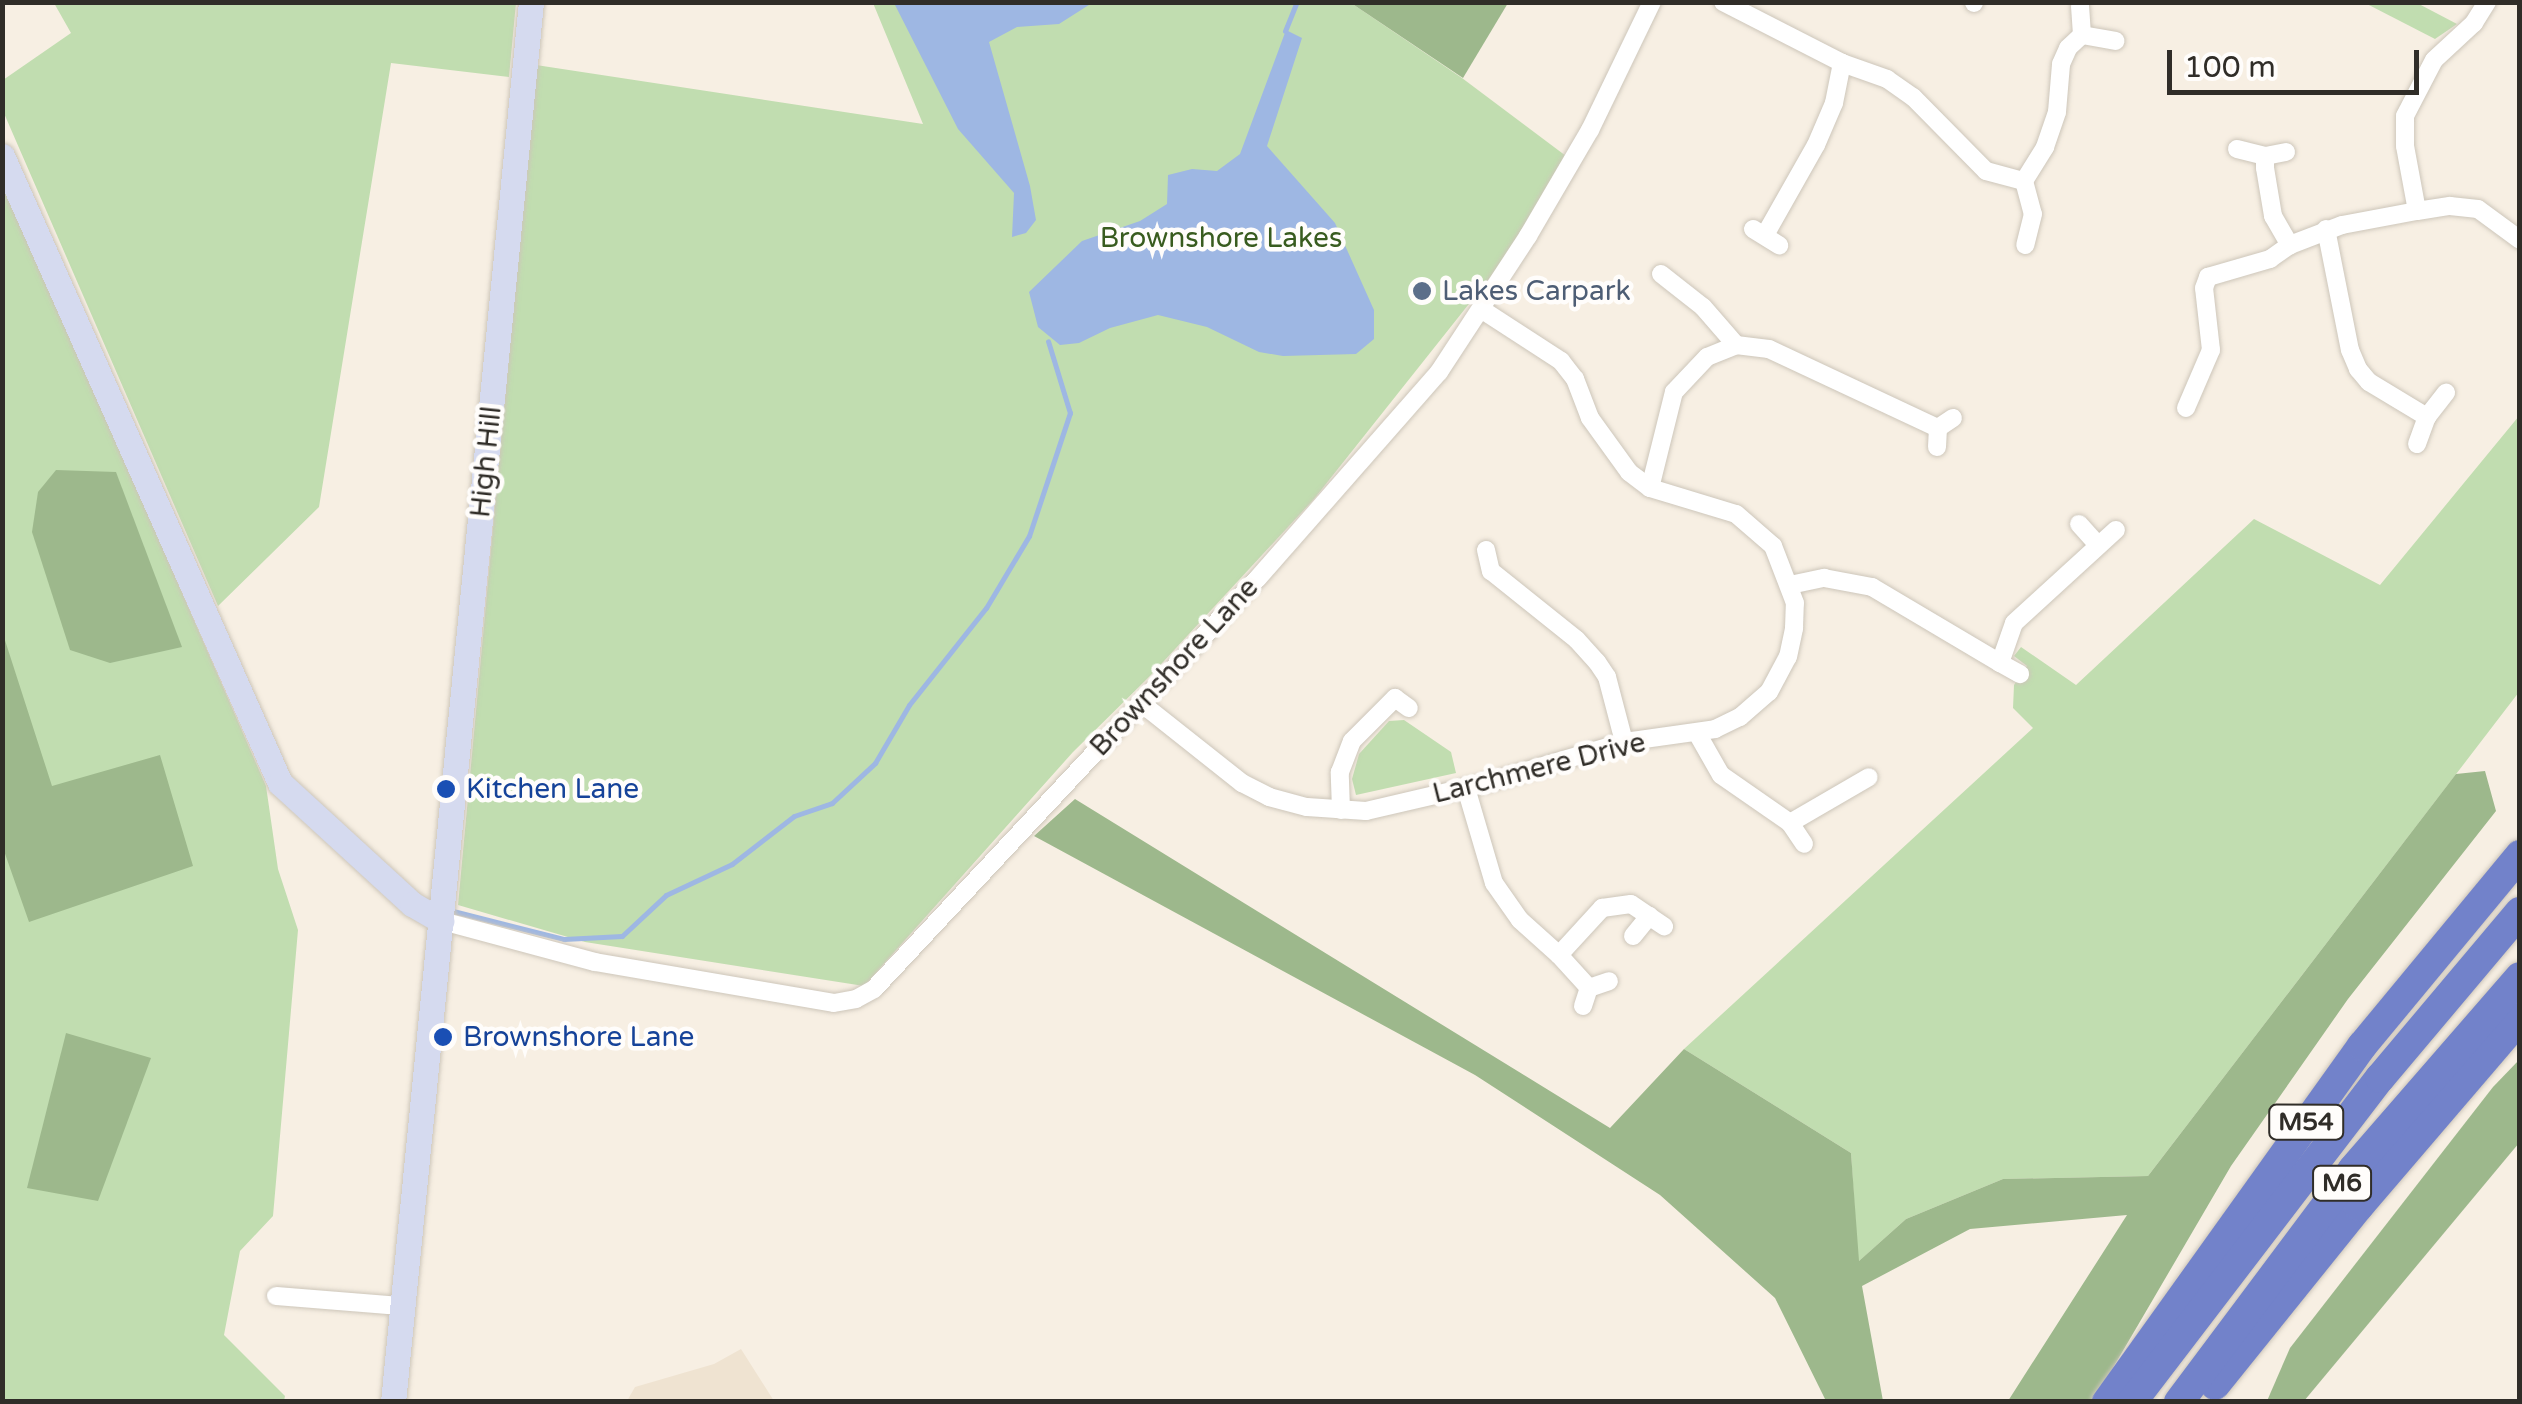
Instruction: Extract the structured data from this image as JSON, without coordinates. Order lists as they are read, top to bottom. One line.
{"streets":{"highway":["M54","M6"],"street":["High Hill","Brownshore Lane","Larchmere Drive"]},"crossings":[["High Hill","Brownshore Lane"],["Brownshore Lane","Larchmere Drive"]],"parks":["Brownshore Lakes"],"places":["Lakes Carpark","Kitchen Lane","Brownshore Lane"],"scale_bar":"100 m"}
